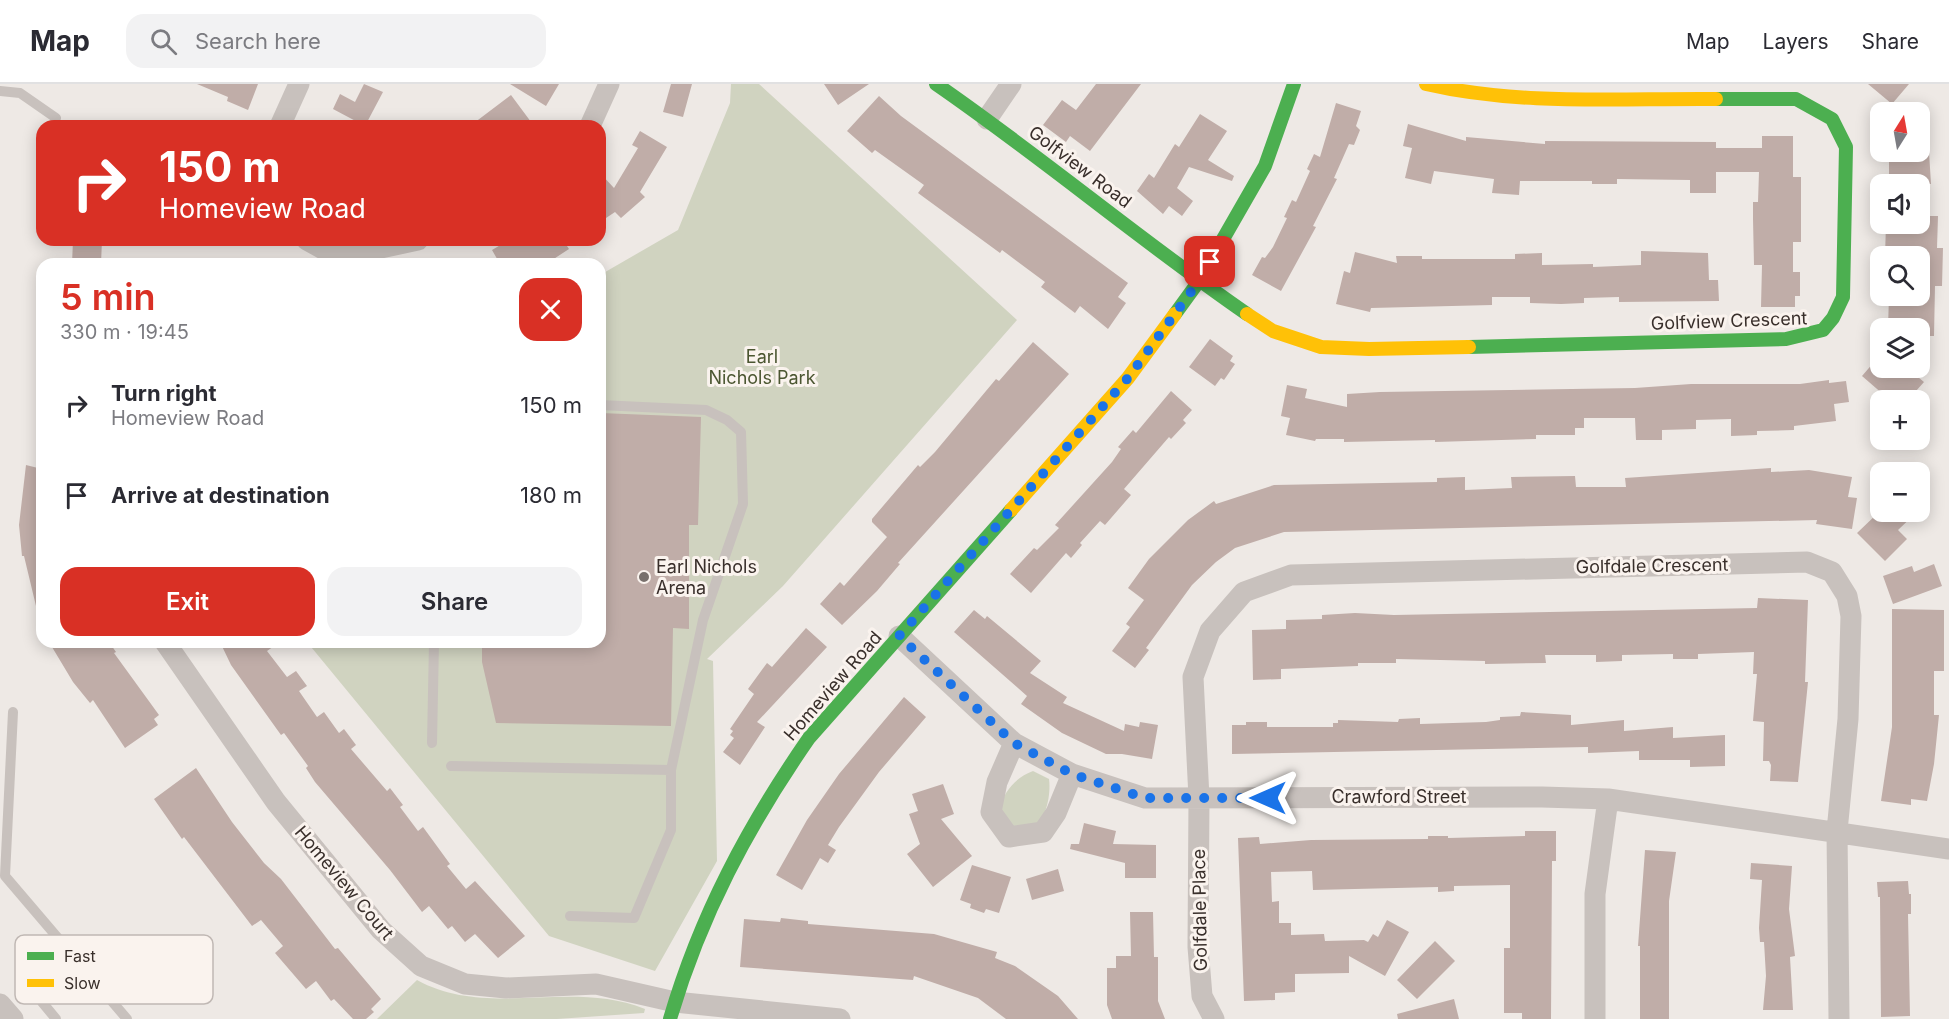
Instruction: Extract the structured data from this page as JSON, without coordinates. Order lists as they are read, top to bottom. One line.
{"streets":{"street":["Golfview Road","Golfview Crescent","Golfdale Crescent","Homeview Road","Crawford Street","Homeview Court","Golfdale Place"]},"crossings":[["Golfview Road","Golfview Crescent"],["Golfview Road","Homeview Road"],["Golfview Crescent","Homeview Road"],["Golfdale Crescent","Crawford Street"],["Golfdale Crescent","Golfdale Place"],["Homeview Road","Crawford Street"],["Homeview Road","Homeview Court"],["Crawford Street","Golfdale Place"]],"parks":["Earl Nichols Park"],"places":["Earl Nichols Arena"],"legend":["Fast","Slow"],"north":"top","page":{"header":"Map","search":"Search here","nav":["Map","Layers","Share"],"map_buttons":["+","−"],"turn":["150 m","Homeview Road"],"heading":["5 min","330 m · 19:45"],"list":[{"name":"Turn right","note":"Homeview Road","value":"150 m"},{"name":"Arrive at destination","value":"180 m"}],"buttons":["Exit","Share"]}}
